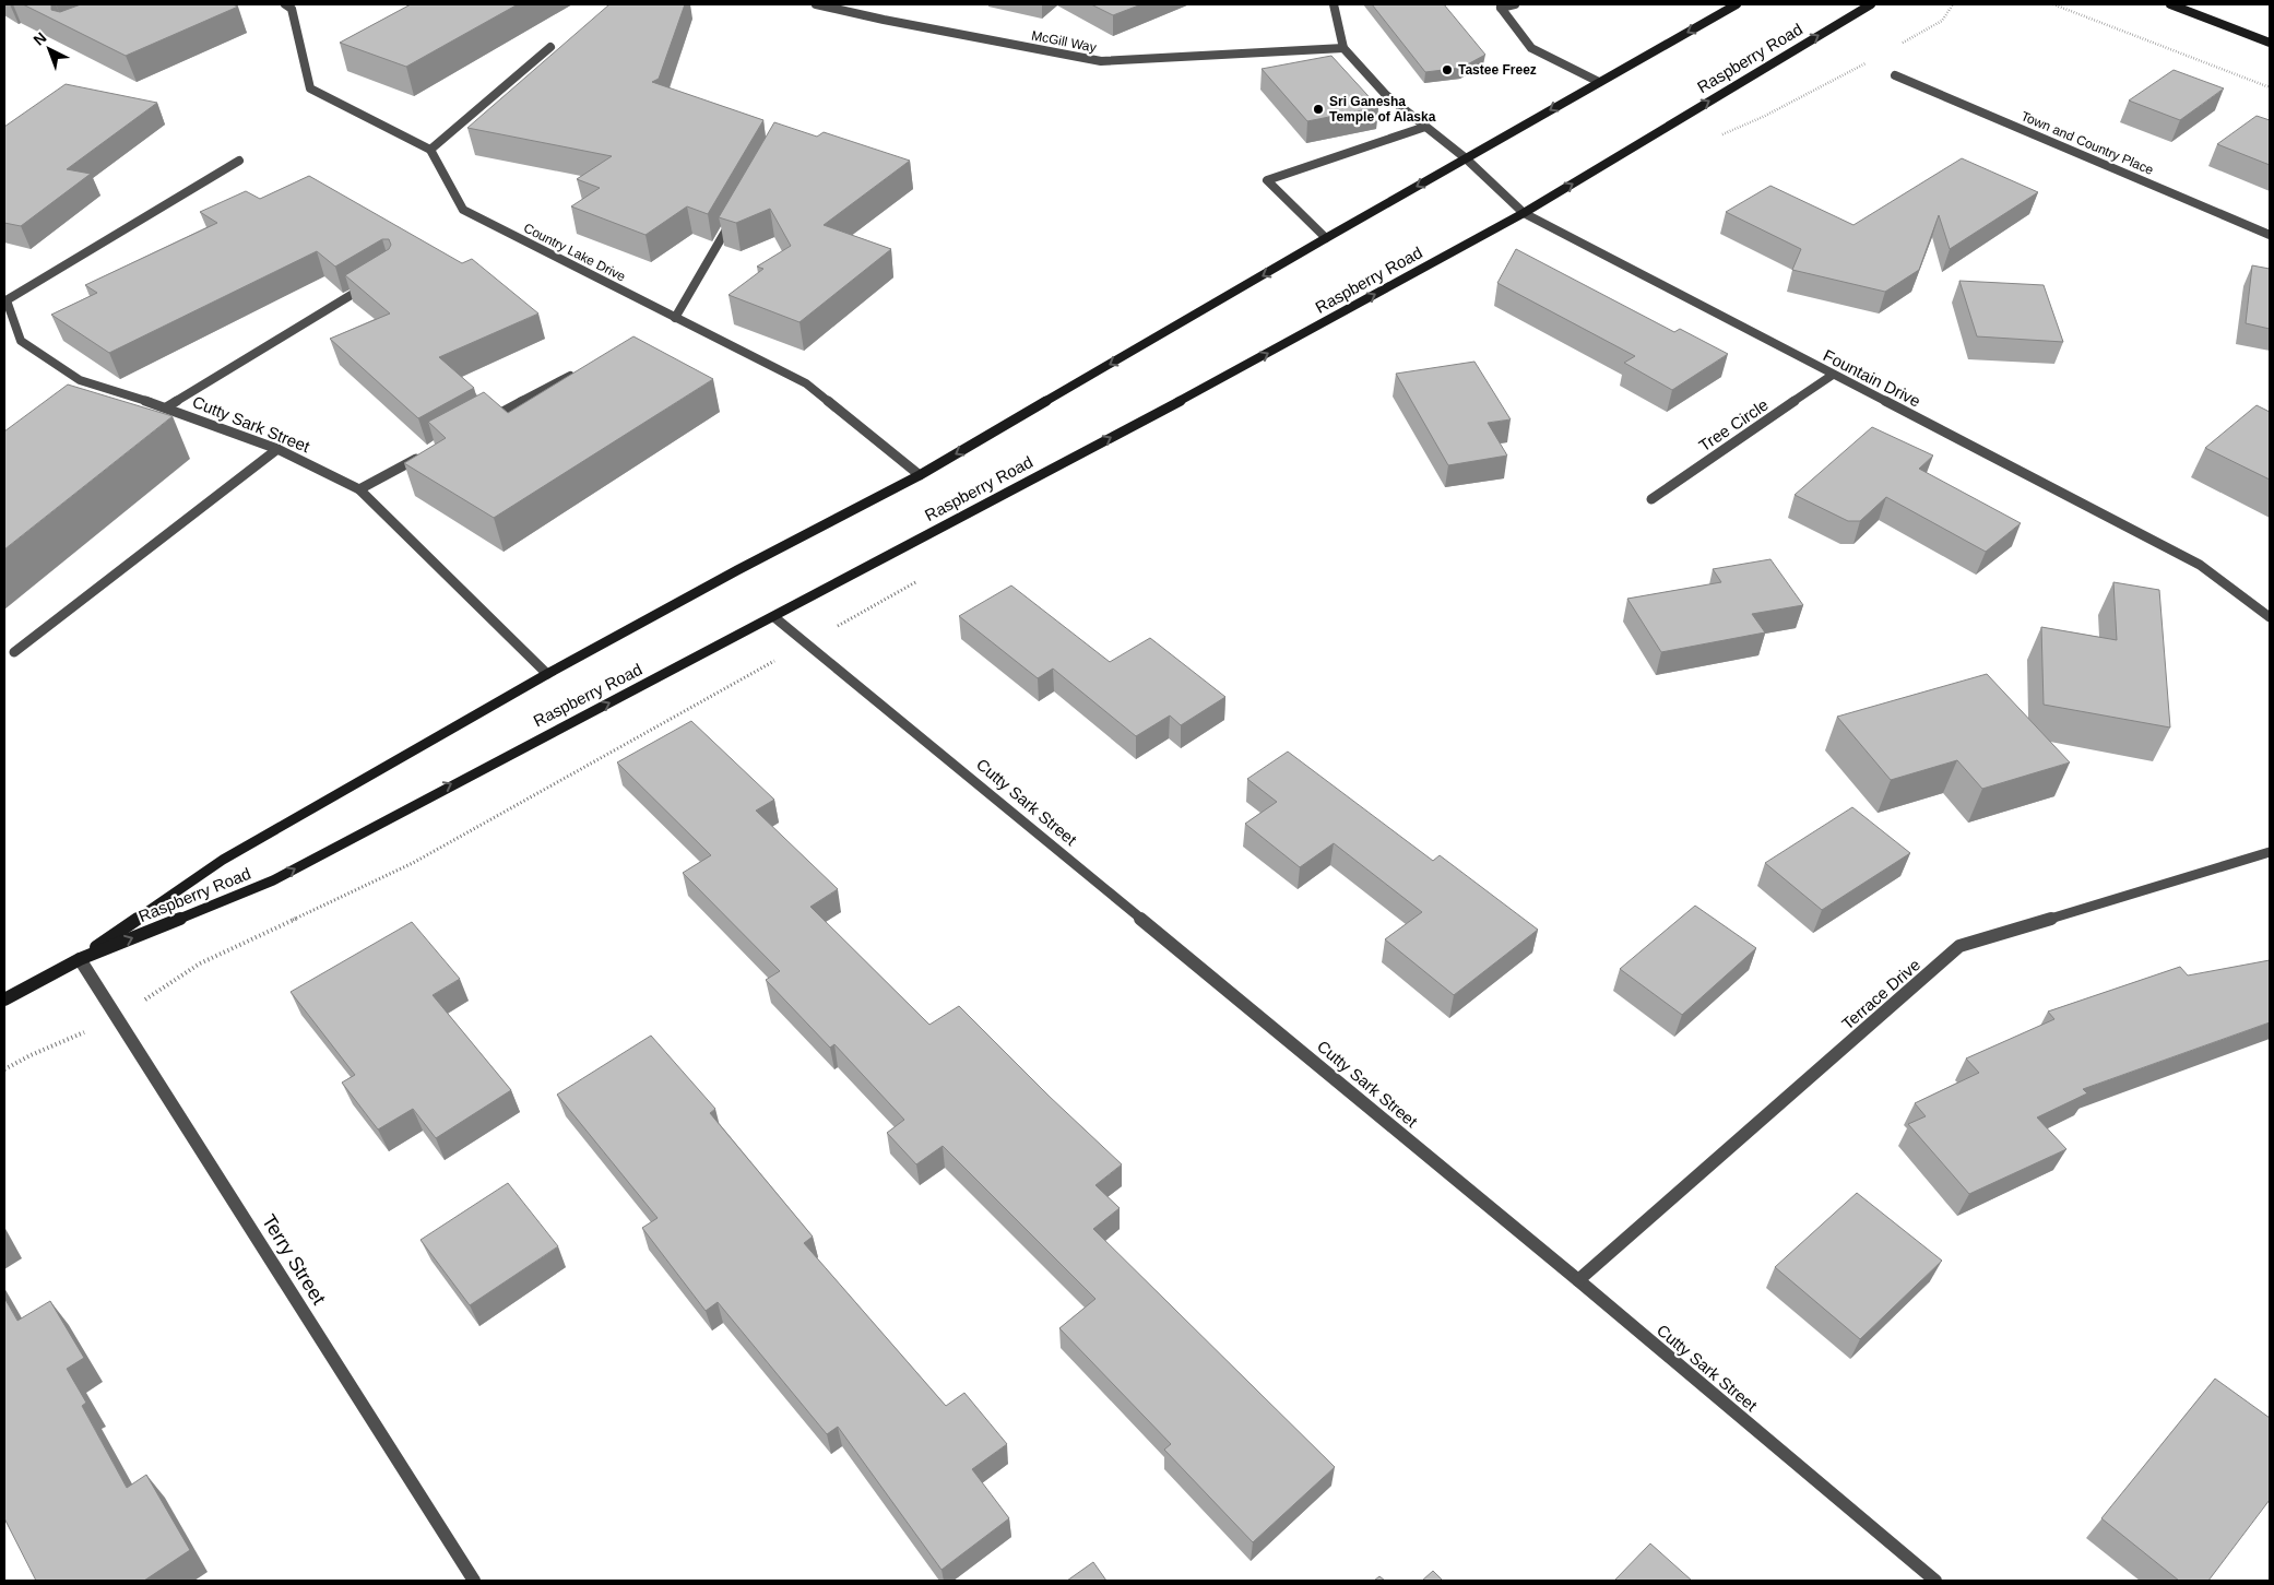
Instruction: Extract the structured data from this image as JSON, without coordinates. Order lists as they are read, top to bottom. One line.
{"streets":{"main road":["Raspberry Road"],"street":["McGill Way","Town and Country Place","Country Lake Drive","Fountain Drive","Cutty Sark Street","Tree Circle","Terrace Drive","Terry Street"]},"crossings":[["Raspberry Road","Country Lake Drive"],["Raspberry Road","Fountain Drive"],["Raspberry Road","Cutty Sark Street"],["Raspberry Road","Terry Street"],["Fountain Drive","Tree Circle"],["Cutty Sark Street","Terrace Drive"]],"places":["Tastee Freez","Sri Ganesha Temple of Alaska"],"north":"top left"}
